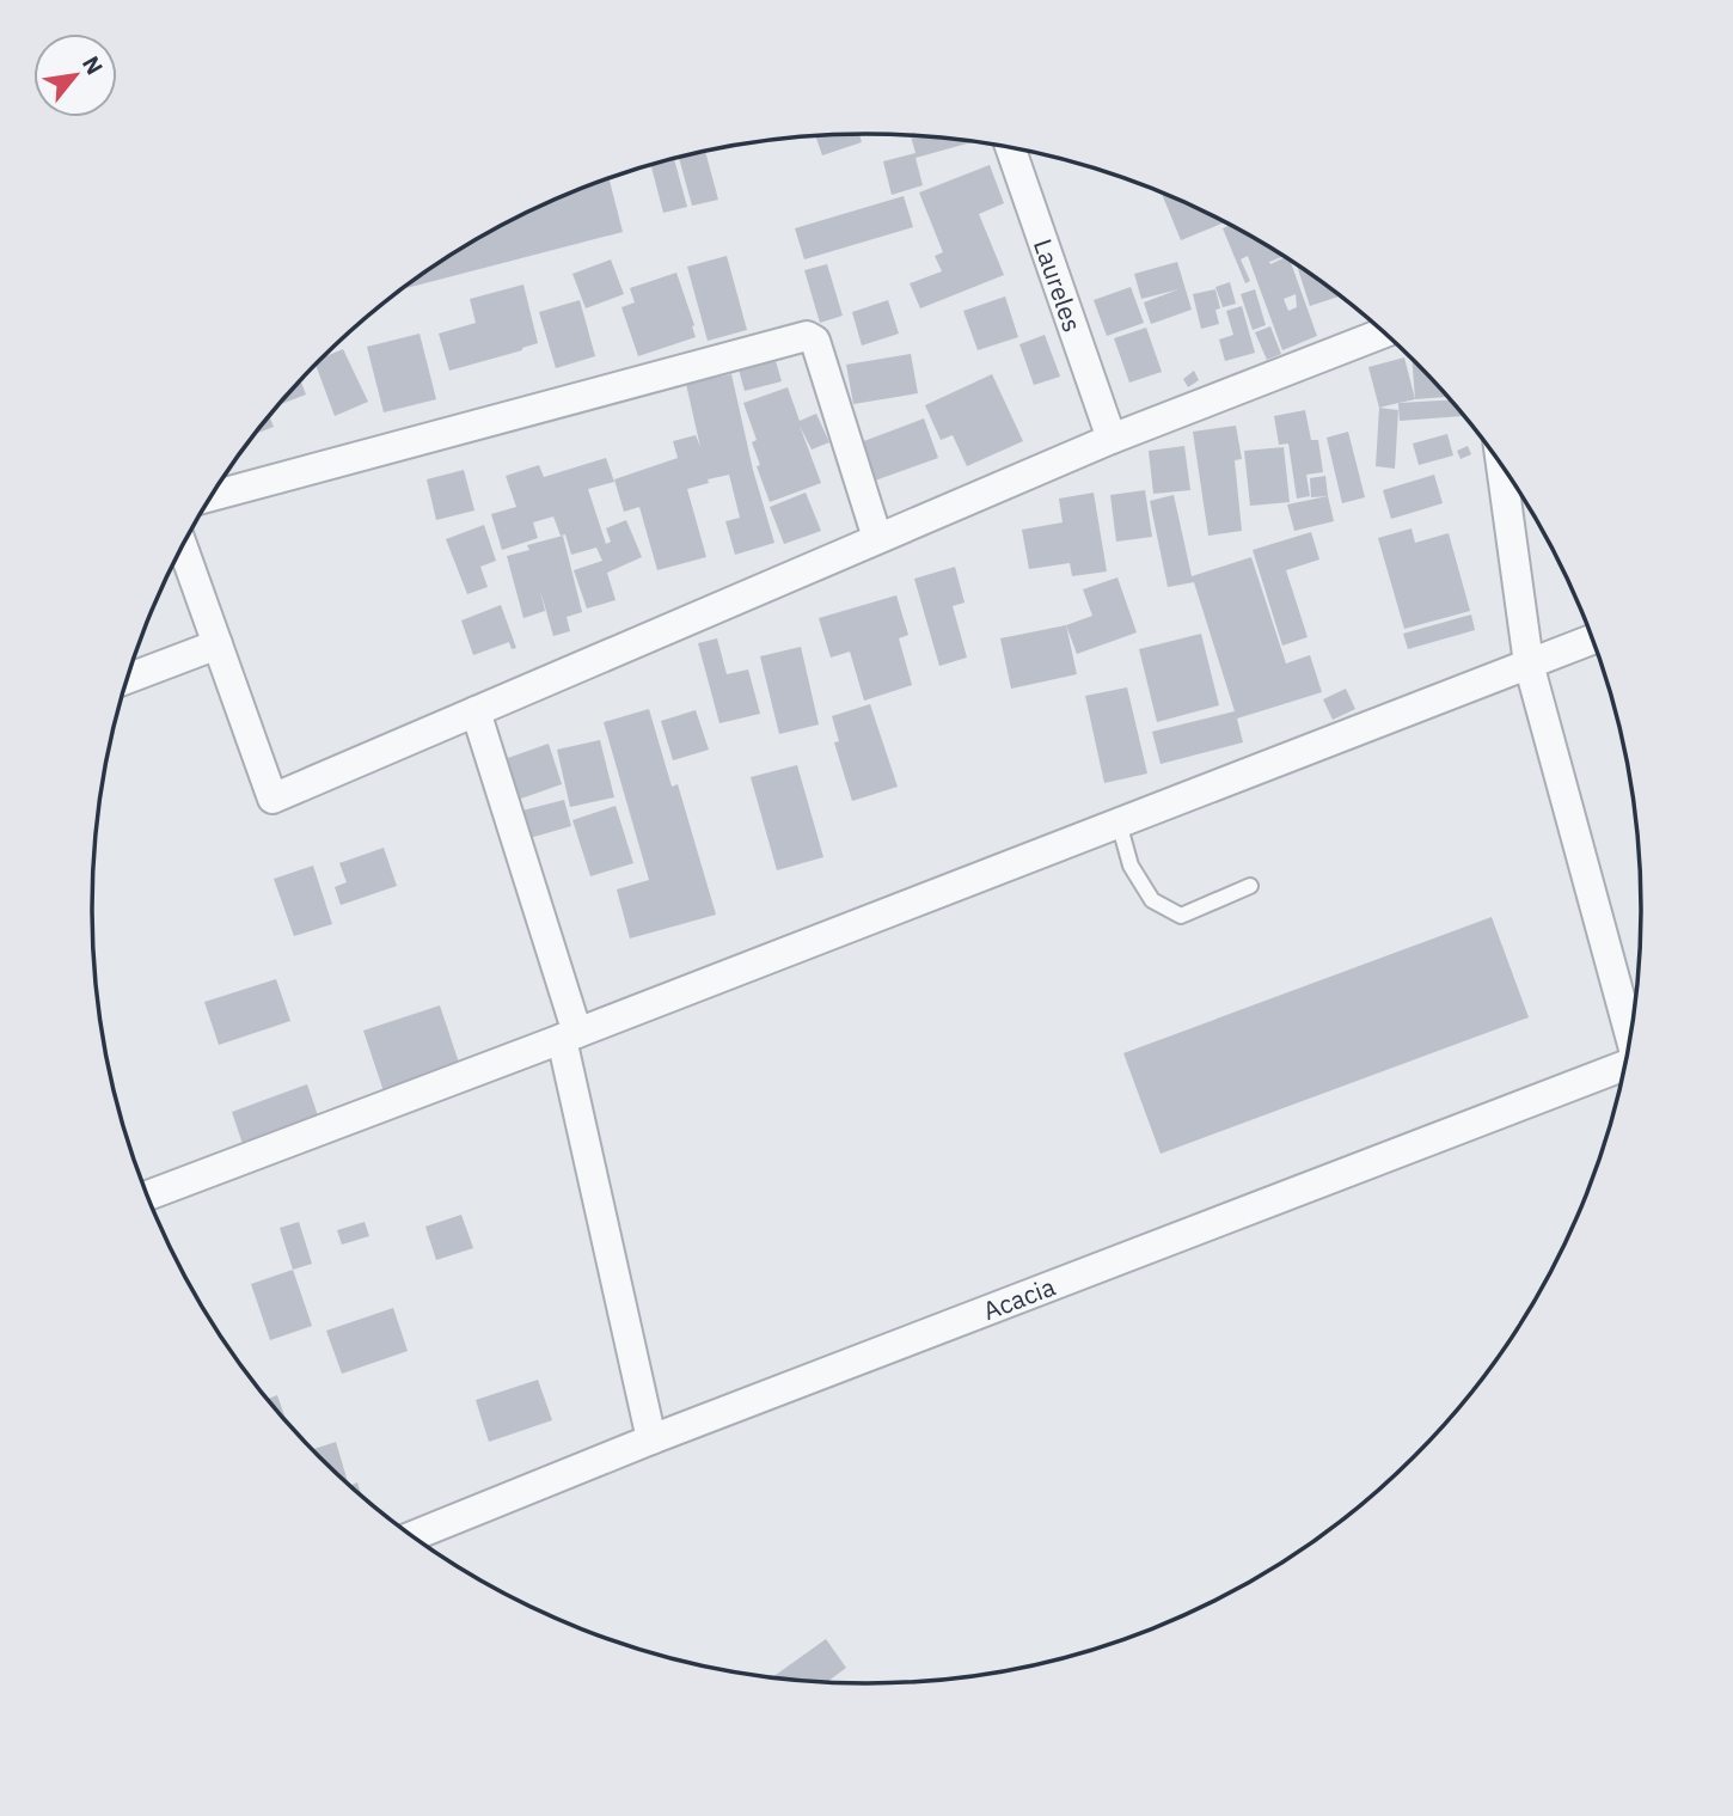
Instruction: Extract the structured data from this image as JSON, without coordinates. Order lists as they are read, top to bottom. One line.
{"streets":{"street":["Laureles","Acacia"]},"north":"top right"}
